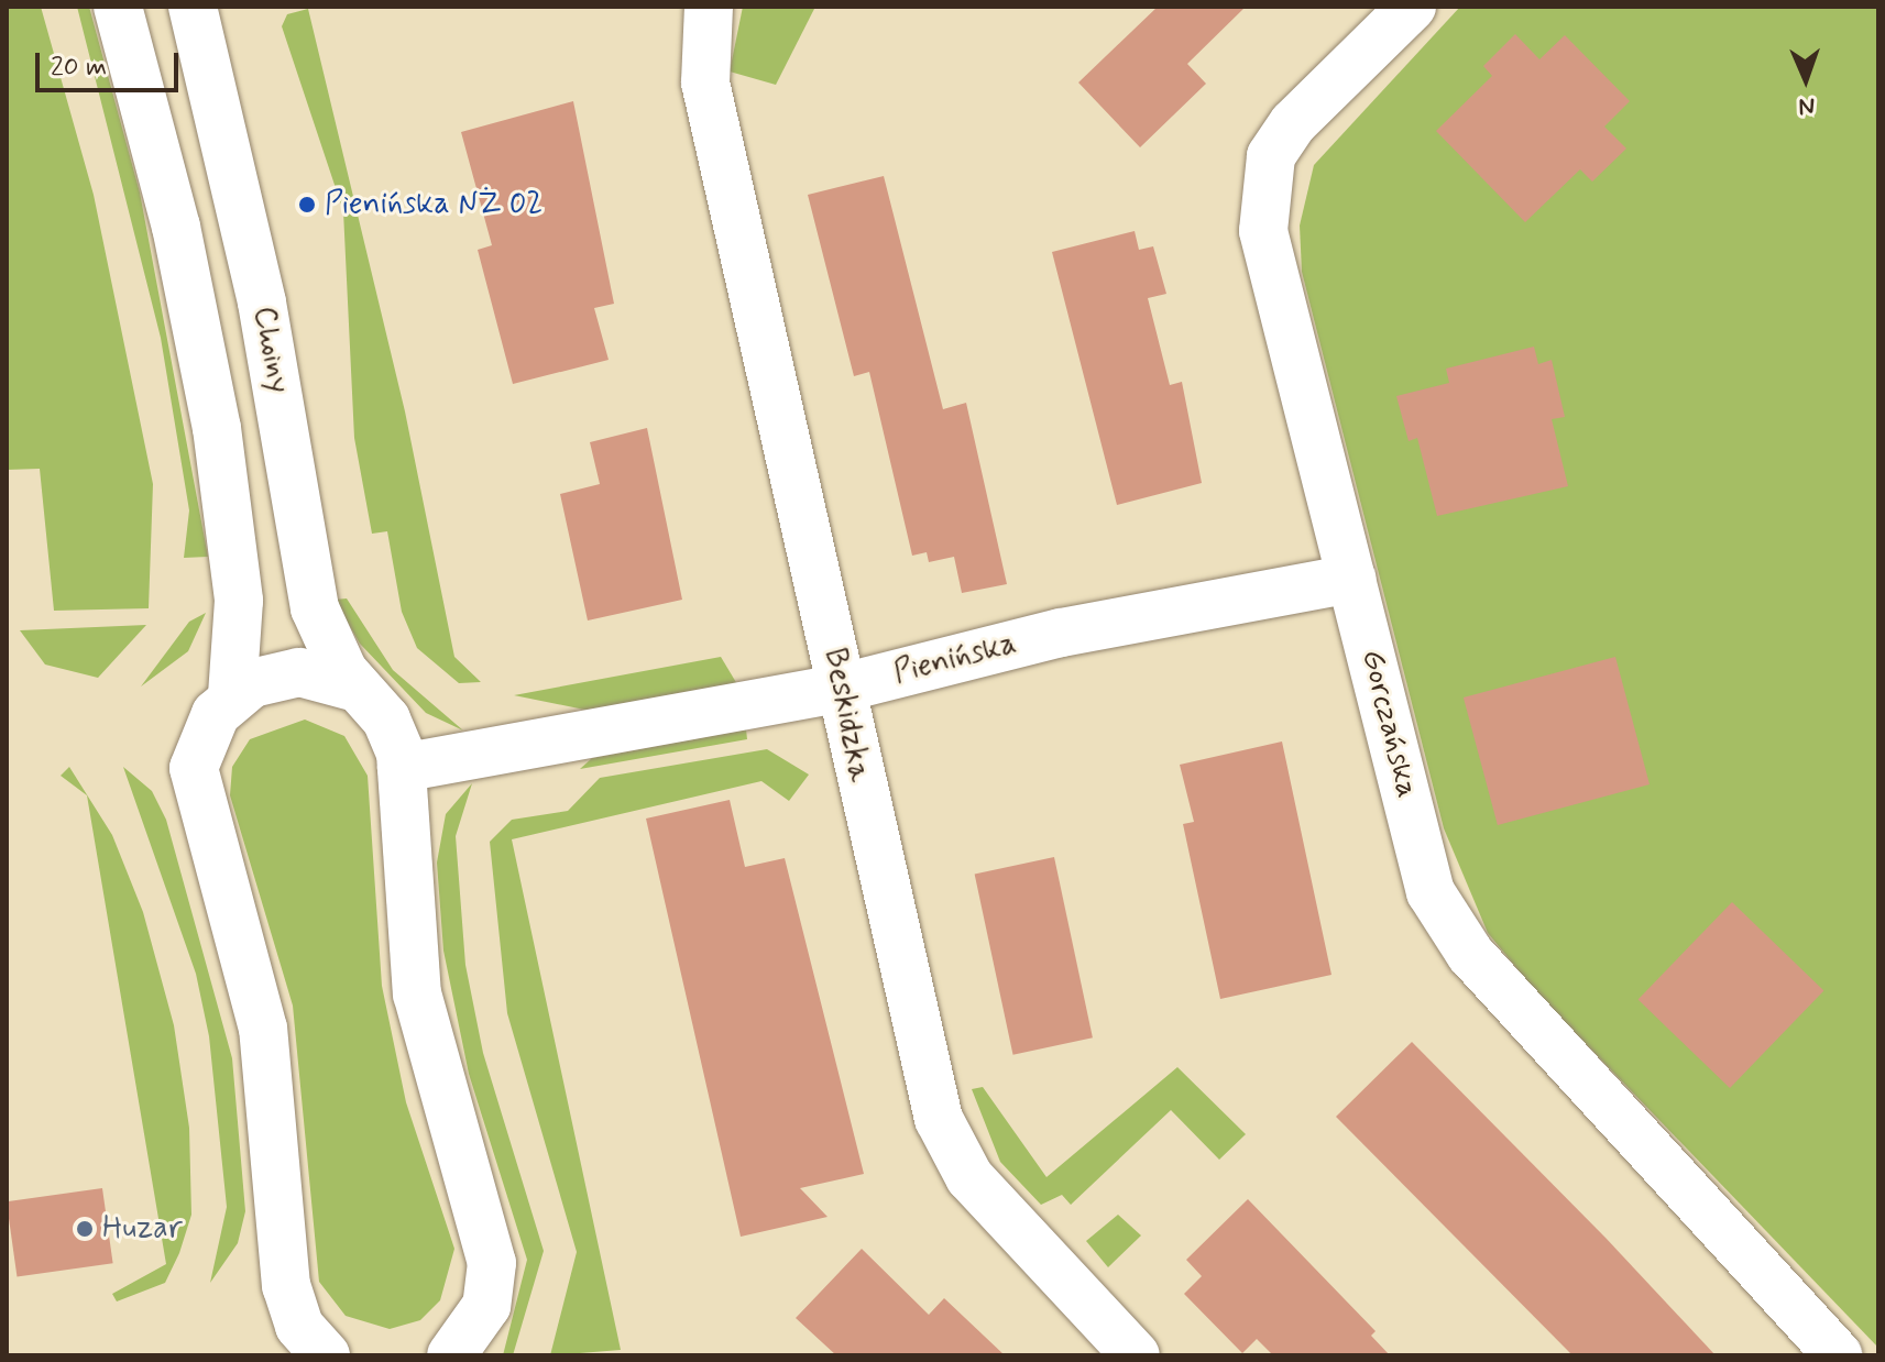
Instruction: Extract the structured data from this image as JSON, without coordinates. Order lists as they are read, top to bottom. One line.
{"streets":{"street":["Choiny","Pienińska","Beskidzka","Gorczańska"]},"crossings":[["Choiny","Pienińska"],["Pienińska","Beskidzka"],["Pienińska","Gorczańska"]],"places":["Pienińska NŻ 02","Huzar"],"scale_bar":"20 m","north":"bottom"}
